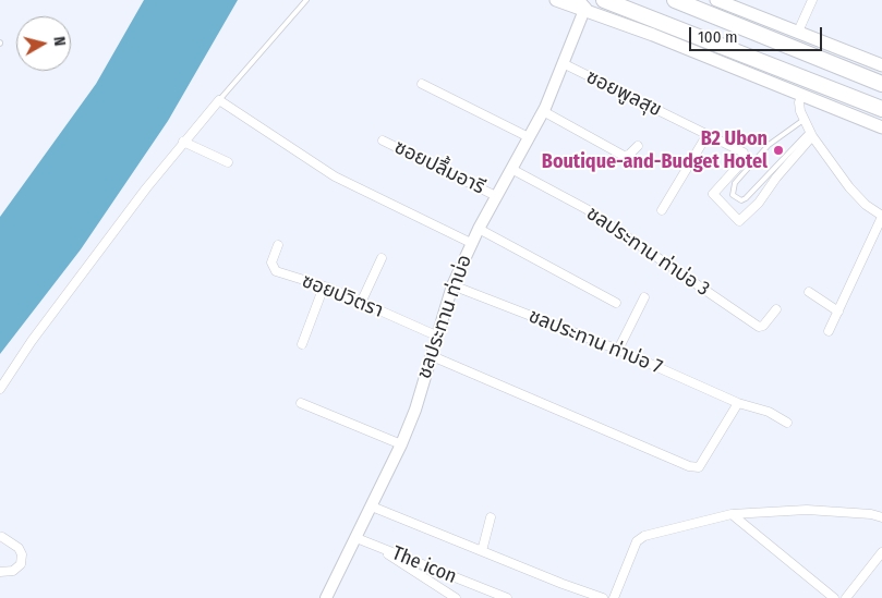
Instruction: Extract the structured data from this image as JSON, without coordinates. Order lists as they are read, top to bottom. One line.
{"streets":{"street":["ซอยพูลสุข","ซอยปลื้มอารี","ชลประทาน ท่าบ่อ 3","ซอยปวิตรา","ชลประทาน ท่าบ่อ","ชลประทาน ท่าบ่อ 7","The icon"]},"crossings":[["ซอยพูลสุข","ชลประทาน ท่าบ่อ"],["ซอยปลื้มอารี","ชลประทาน ท่าบ่อ"],["ชลประทาน ท่าบ่อ 3","ชลประทาน ท่าบ่อ"],["ซอยปวิตรา","ชลประทาน ท่าบ่อ"],["ชลประทาน ท่าบ่อ","ชลประทาน ท่าบ่อ 7"],["ชลประทาน ท่าบ่อ","The icon"]],"places":["B2 Ubon Boutique-and-Budget Hotel"],"scale_bar":"100 m","north":"right"}
